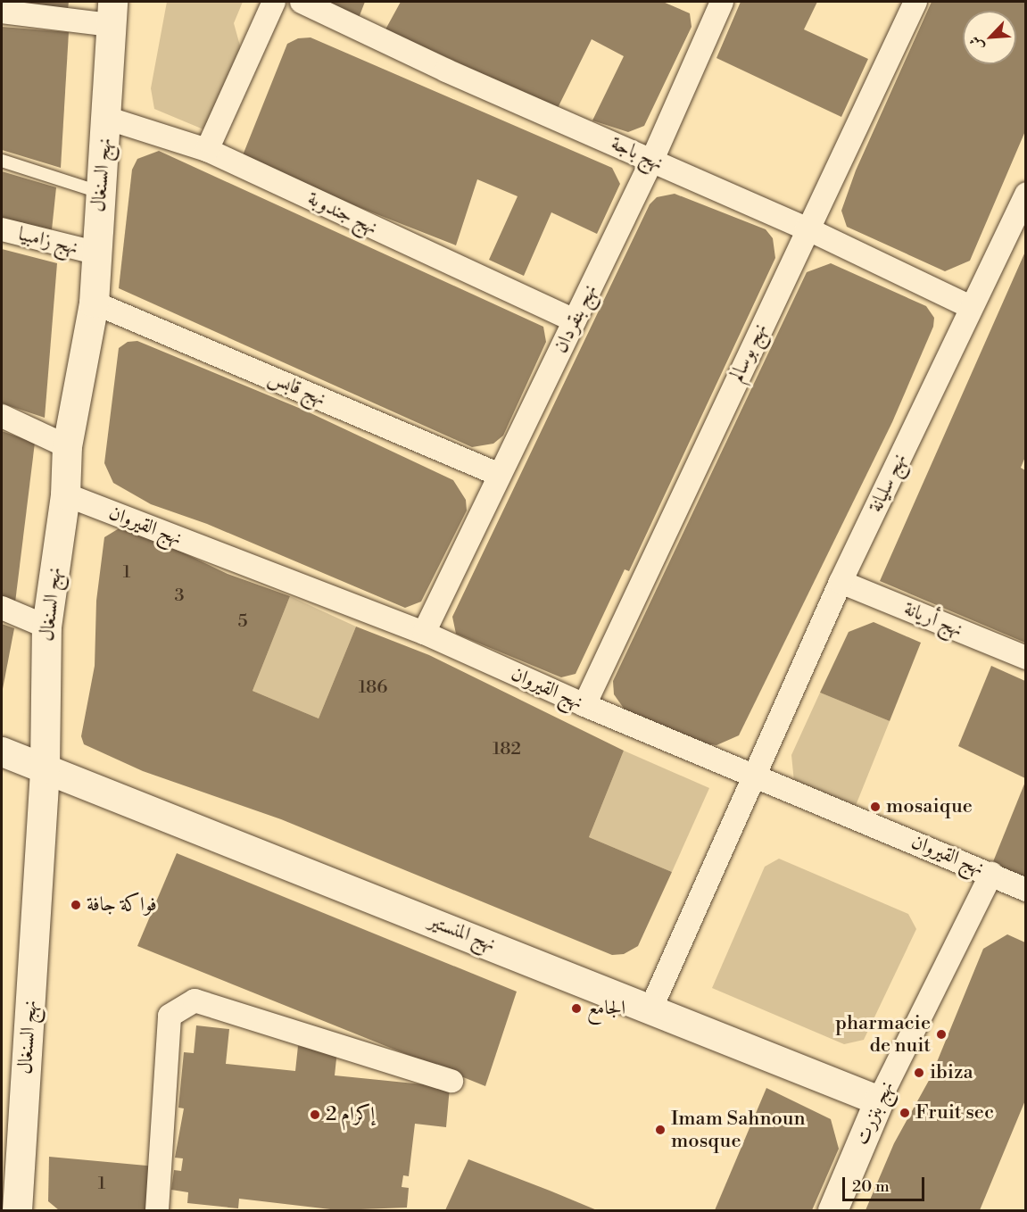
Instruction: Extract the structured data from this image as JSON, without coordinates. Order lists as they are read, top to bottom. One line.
{"streets":{"street":["نهج باجة","نهج السنغال","نهج جندوبة","نهج زامبيا","نهج بنقردان","نهج بوسالم","نهج قابس","نهج سليانة","نهج القيروان","نهج أريانة","نهج المنستير","نهج بنزرت"]},"crossings":[["نهج باجة","نهج بنقردان"],["نهج باجة","نهج بوسالم"],["نهج باجة","نهج سليانة"],["نهج السنغال","نهج جندوبة"],["نهج السنغال","نهج زامبيا"],["نهج السنغال","نهج قابس"],["نهج السنغال","نهج القيروان"],["نهج السنغال","نهج المنستير"],["نهج جندوبة","نهج بنقردان"],["نهج بنقردان","نهج قابس"],["نهج بنقردان","نهج القيروان"],["نهج بوسالم","نهج القيروان"],["نهج سليانة","نهج القيروان"],["نهج سليانة","نهج أريانة"],["نهج سليانة","نهج المنستير"],["نهج القيروان","نهج بنزرت"],["نهج المنستير","نهج بنزرت"]],"places":["mosaique","فواكة جافة","الجامع","pharmacie de nuit","ibiza","Fruit sec","إكرام 2","Imam Sahnoun mosque"],"house_numbers":["1","3","5","186","182","1"],"scale_bar":"20 m","north":"bottom left"}
